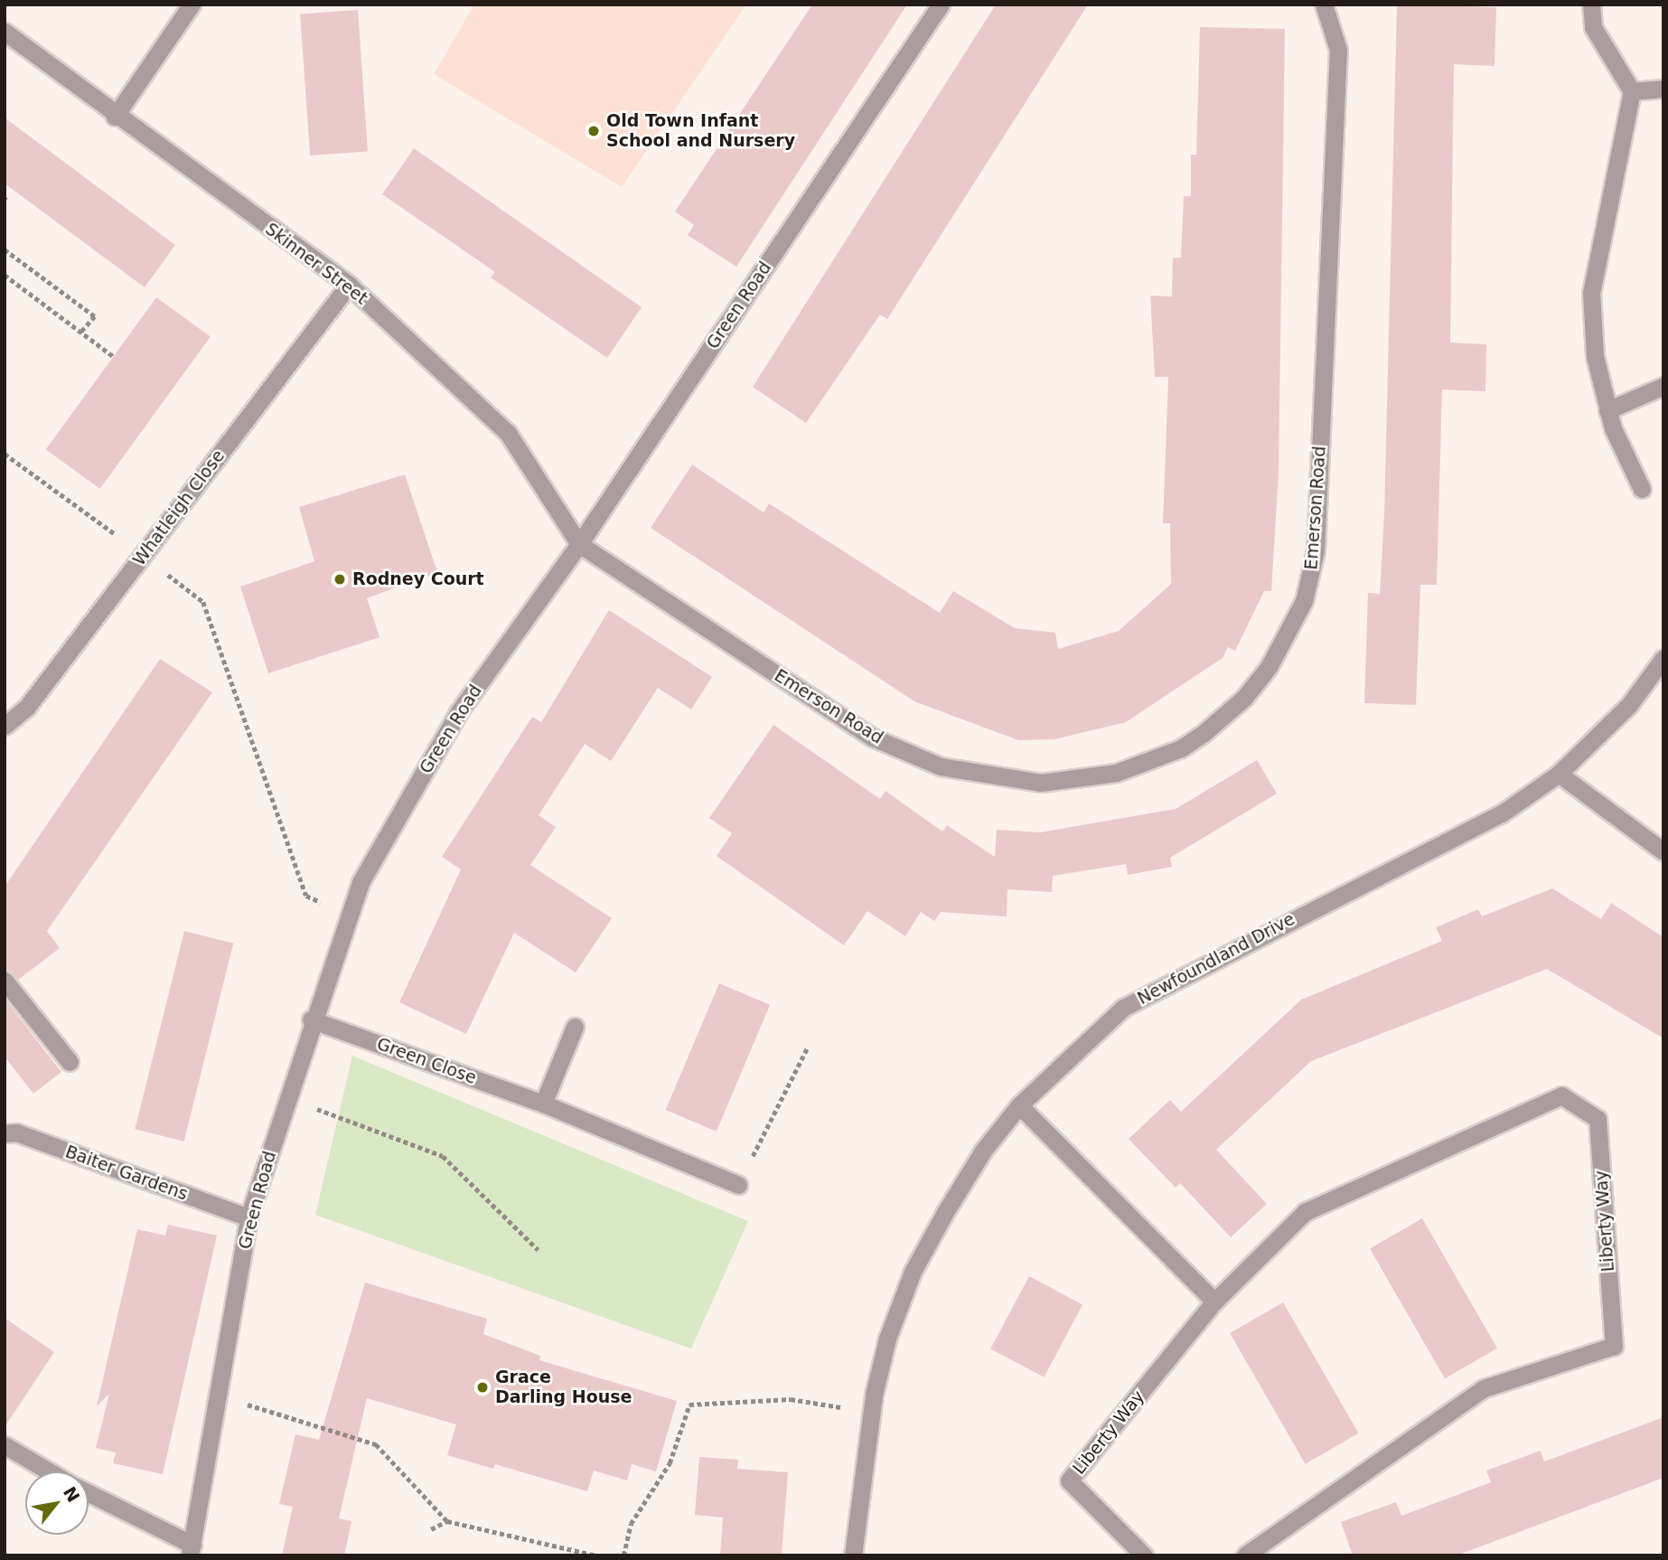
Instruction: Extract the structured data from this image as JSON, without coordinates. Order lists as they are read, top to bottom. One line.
{"streets":{"street":["Skinner Street","Green Road","Whatleigh Close","Emerson Road","Newfoundland Drive","Green Close","Baiter Gardens","Liberty Way"]},"crossings":[["Skinner Street","Green Road"],["Skinner Street","Whatleigh Close"],["Skinner Street","Emerson Road"],["Green Road","Emerson Road"],["Green Road","Green Close"],["Green Road","Baiter Gardens"]],"places":["Old Town Infant School and Nursery","Rodney Court","Grace Darling House"],"north":"top right"}
